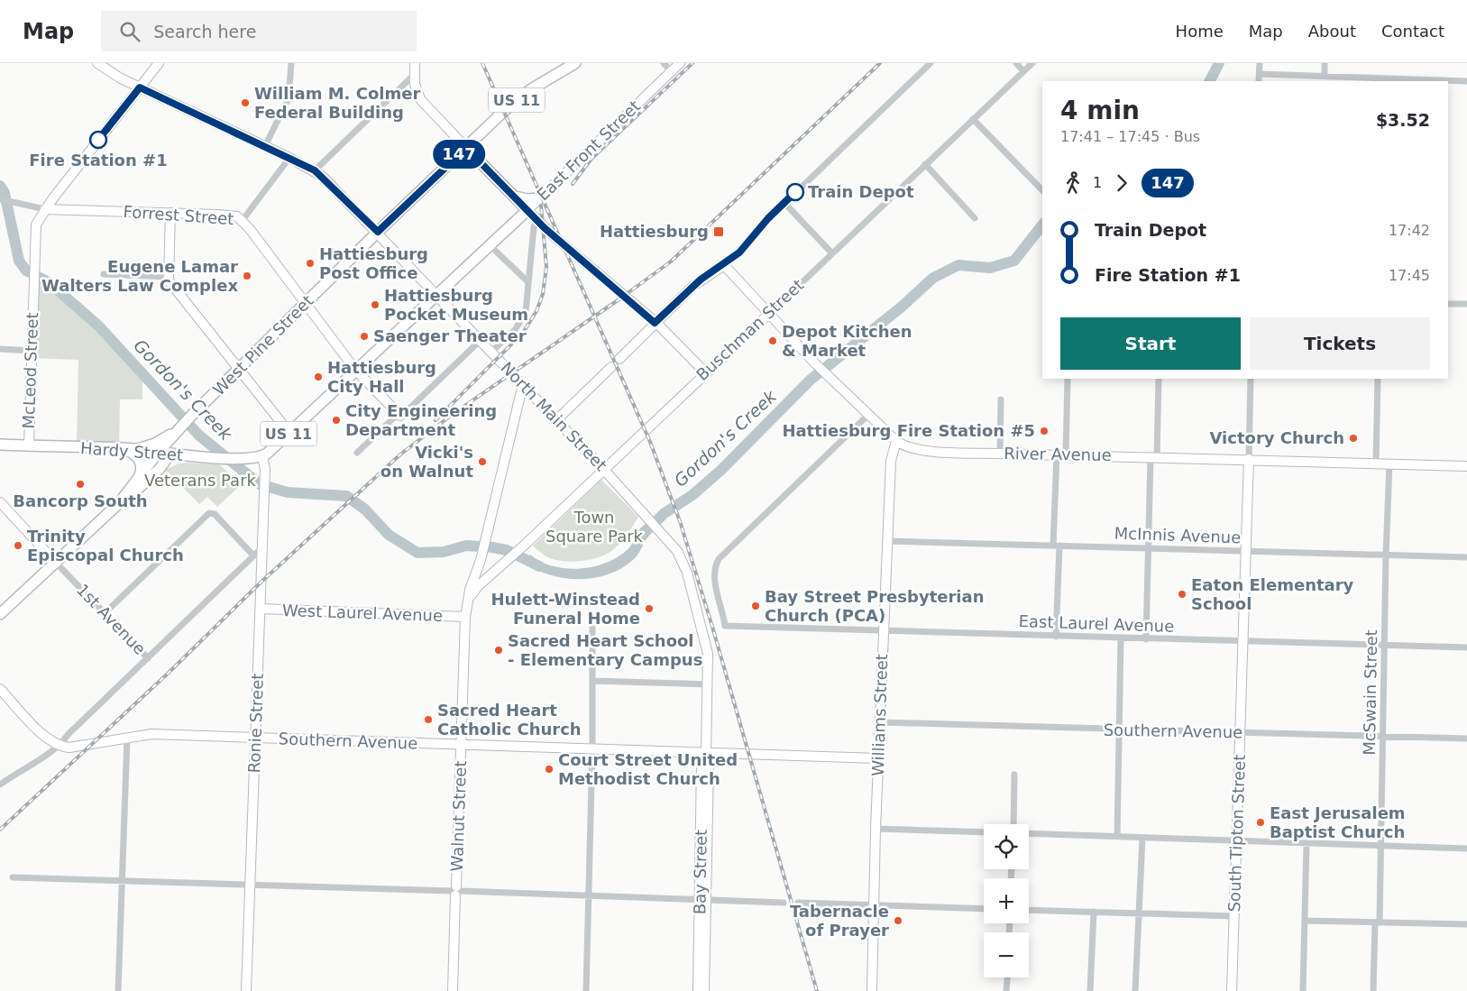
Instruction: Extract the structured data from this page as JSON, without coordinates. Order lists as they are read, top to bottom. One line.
{"streets":{"main road":["US 11","East Front Street","West Pine Street","Hardy Street"],"street":["Forrest Street","Buschman Street","McLeod Street","North Main Street","River Avenue","McInnis Avenue","West Laurel Avenue","1st Avenue","East Laurel Avenue","McSwain Street","Williams Street","Ronie Street","Southern Avenue","Walnut Street","South Tipton Street","Bay Street"]},"crossings":[["US 11","East Front Street"],["US 11","Forrest Street"],["US 11","West Pine Street"],["US 11","North Main Street"],["US 11","Hardy Street"],["US 11","Ronie Street"],["East Front Street","North Main Street"],["Forrest Street","West Pine Street"],["Forrest Street","McLeod Street"],["Buschman Street","North Main Street"],["Buschman Street","River Avenue"],["Buschman Street","Walnut Street"],["West Pine Street","North Main Street"],["West Pine Street","Hardy Street"],["West Pine Street","1st Avenue"],["McLeod Street","North Main Street"],["McLeod Street","Hardy Street"],["North Main Street","Walnut Street"],["North Main Street","Bay Street"],["Hardy Street","Ronie Street"],["River Avenue","East Laurel Avenue"],["River Avenue","McSwain Street"],["River Avenue","Williams Street"],["River Avenue","South Tipton Street"],["McInnis Avenue","McSwain Street"],["McInnis Avenue","Williams Street"],["McInnis Avenue","South Tipton Street"],["West Laurel Avenue","Ronie Street"],["West Laurel Avenue","Walnut Street"],["East Laurel Avenue","McSwain Street"],["East Laurel Avenue","Williams Street"],["East Laurel Avenue","South Tipton Street"],["McSwain Street","Southern Avenue"],["Williams Street","Southern Avenue"],["Ronie Street","Southern Avenue"],["Southern Avenue","Walnut Street"],["Southern Avenue","South Tipton Street"],["Southern Avenue","Bay Street"]],"water":["Gordon's Creek"],"parks":["Veterans Park","Town Square Park"],"places":{"other":["William M. Colmer Federal Building","Fire Station #1","Train Depot","Hattiesburg Post Office","Eugene Lamar Walters Law Complex","Hattiesburg Pocket Museum","Saenger Theater","Depot Kitchen & Market","Hattiesburg City Hall","City Engineering Department","Hattiesburg Fire Station #5","Victory Church","Vicki's on Walnut","Bancorp South","Trinity Episcopal Church","Eaton Elementary School","Bay Street Presbyterian Church (PCA)","Hulett-Winstead Funeral Home","Sacred Heart School - Elementary Campus","Sacred Heart Catholic Church","Court Street United Methodist Church","East Jerusalem Baptist Church","Tabernacle of Prayer"],"transit":["Hattiesburg"]},"lines":["bus line 147"],"page":{"header":"Map","search":"Search here","nav":["Home","Map","About","Contact"],"on_map":"147","heading":["4 min","17:41 – 17:45 · Bus","$3.52"],"legs":["1","147"],"list":[{"name":"Train Depot","value":"17:42"},{"name":"Fire Station #1","value":"17:45"}],"buttons":["Start","Tickets"],"map_buttons":["+","−"]}}
